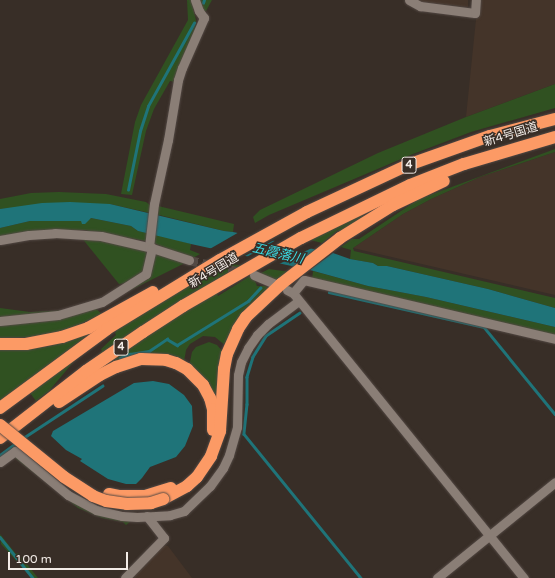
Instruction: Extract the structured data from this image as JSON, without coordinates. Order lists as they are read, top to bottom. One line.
{"streets":{"highway":["新4号国道","4"]},"water":["五霞落川"],"scale_bar":"100 m"}
